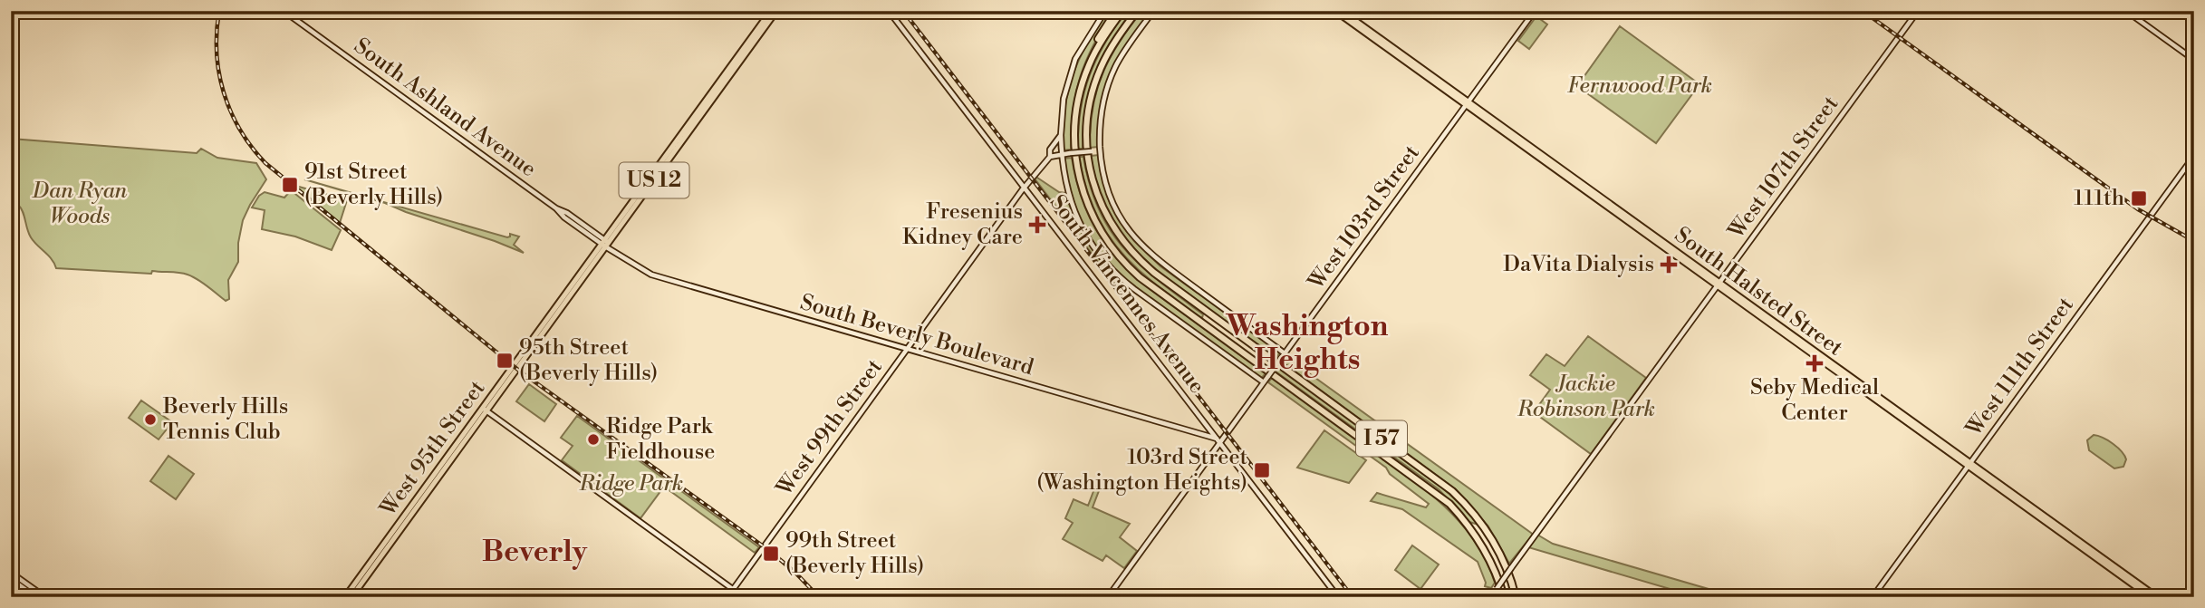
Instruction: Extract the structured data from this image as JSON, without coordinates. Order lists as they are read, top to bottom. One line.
{"streets":{"highway":["I 57"],"main road":["South Ashland Avenue","West 107th Street","US 12","West 103rd Street","South Halsted Street","South Vincennes Avenue","South Beverly Boulevard","West 111th Street","West 99th Street","West 95th Street"]},"crossings":[["South Ashland Avenue","South Beverly Boulevard"],["South Ashland Avenue","West 95th Street"],["West 107th Street","South Halsted Street"],["West 103rd Street","South Halsted Street"],["West 103rd Street","South Vincennes Avenue"],["West 103rd Street","South Beverly Boulevard"],["South Halsted Street","West 111th Street"],["South Vincennes Avenue","South Beverly Boulevard"],["South Vincennes Avenue","West 99th Street"],["South Beverly Boulevard","West 99th Street"]],"districts":["Washington Heights","Beverly"],"parks":["Fernwood Park","Dan Ryan Woods","Jackie Robinson Park","Ridge Park"],"places":{"transit":["91st Street (Beverly Hills)","111th","95th Street (Beverly Hills)","103rd Street (Washington Heights)","99th Street (Beverly Hills)"],"health":["Fresenius Kidney Care","DaVita Dialysis","Seby Medical Center"],"other":["Beverly Hills Tennis Club","Ridge Park Fieldhouse"]}}
